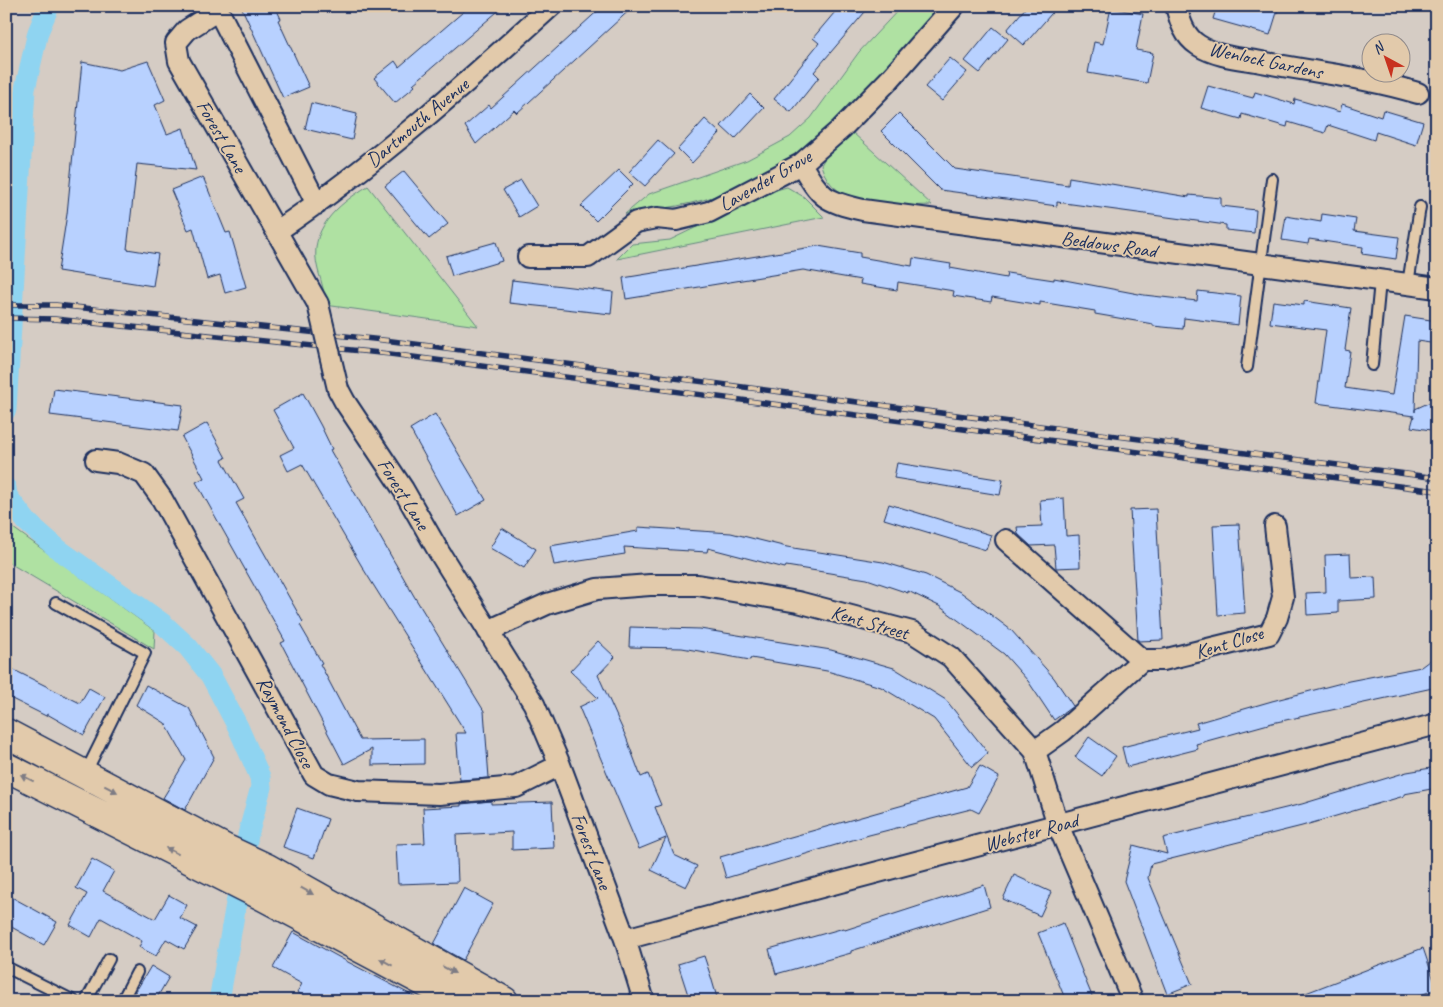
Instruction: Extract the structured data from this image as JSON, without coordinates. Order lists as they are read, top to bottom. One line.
{"streets":{"street":["Wenlock Gardens","Dartmouth Avenue","Forest Lane","Lavender Grove","Beddows Road","Kent Street","Kent Close","Raymond Close","Webster Road"]},"crossings":[["Dartmouth Avenue","Forest Lane"],["Forest Lane","Kent Street"],["Forest Lane","Raymond Close"],["Forest Lane","Webster Road"],["Lavender Grove","Beddows Road"],["Kent Street","Webster Road"]],"north":"top left"}
